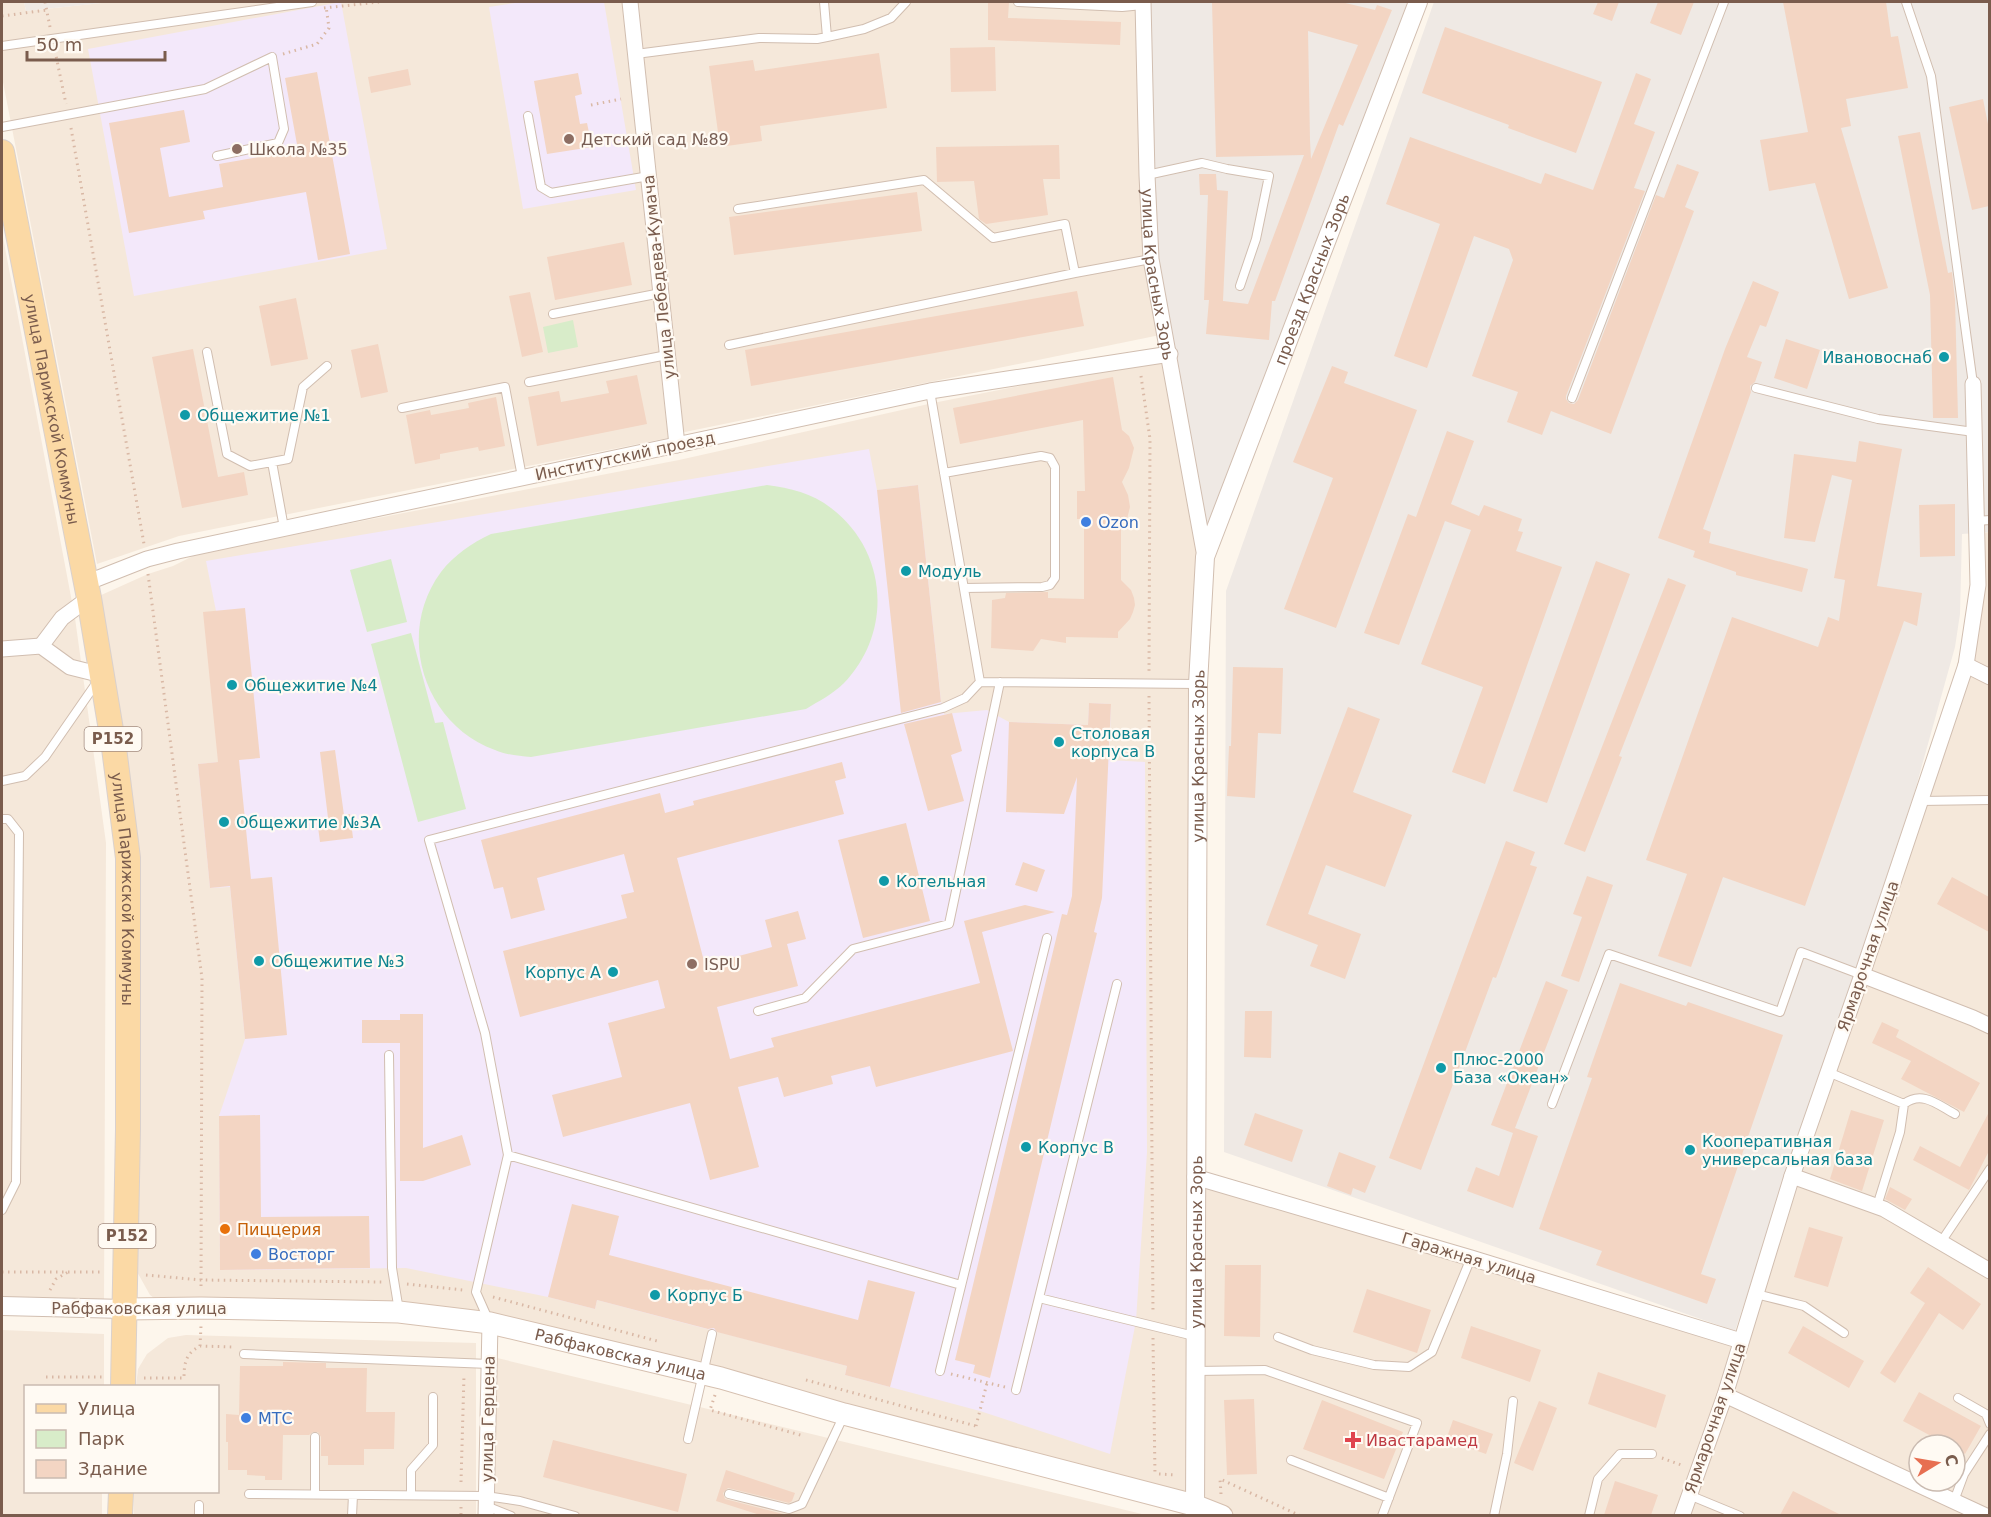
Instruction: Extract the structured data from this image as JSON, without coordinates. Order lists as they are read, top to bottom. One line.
{"streets":{"main road":["улица Парижской Коммуны","Р152","Рабфаковская улица"],"street":["улица Красных Зорь","улица Лебедева-Кумача","проезд Красных Зорь","Институтский проезд","Ярмарочная улица","Гаражная улица","улица Герцена"]},"crossings":[["улица Красных Зорь","проезд Красных Зорь"],["улица Красных Зорь","Институтский проезд"],["улица Красных Зорь","Гаражная улица"],["улица Красных Зорь","Рабфаковская улица"],["улица Лебедева-Кумача","Институтский проезд"],["улица Парижской Коммуны","Институтский проезд"],["улица Парижской Коммуны","Рабфаковская улица"],["Ярмарочная улица","Гаражная улица"],["Рабфаковская улица","улица Герцена"]],"places":{"other":["Детский сад №89","Школа №35","Ивановоснаб","Общежитие №1","Ozon","Модуль","Общежитие №4","Столовая корпуса В","Общежитие №3А","Котельная","Общежитие №3","ISPU","Корпус А","Плюс-2000 База «Океан»","Корпус В","Кооперативная универсальная база","Пиццерия","Восторг","Корпус Б","МТС"],"health":["Ивастарамед"]},"legend":["Улица","Парк","Здание"],"scale_bar":"50 m","north":"right"}
